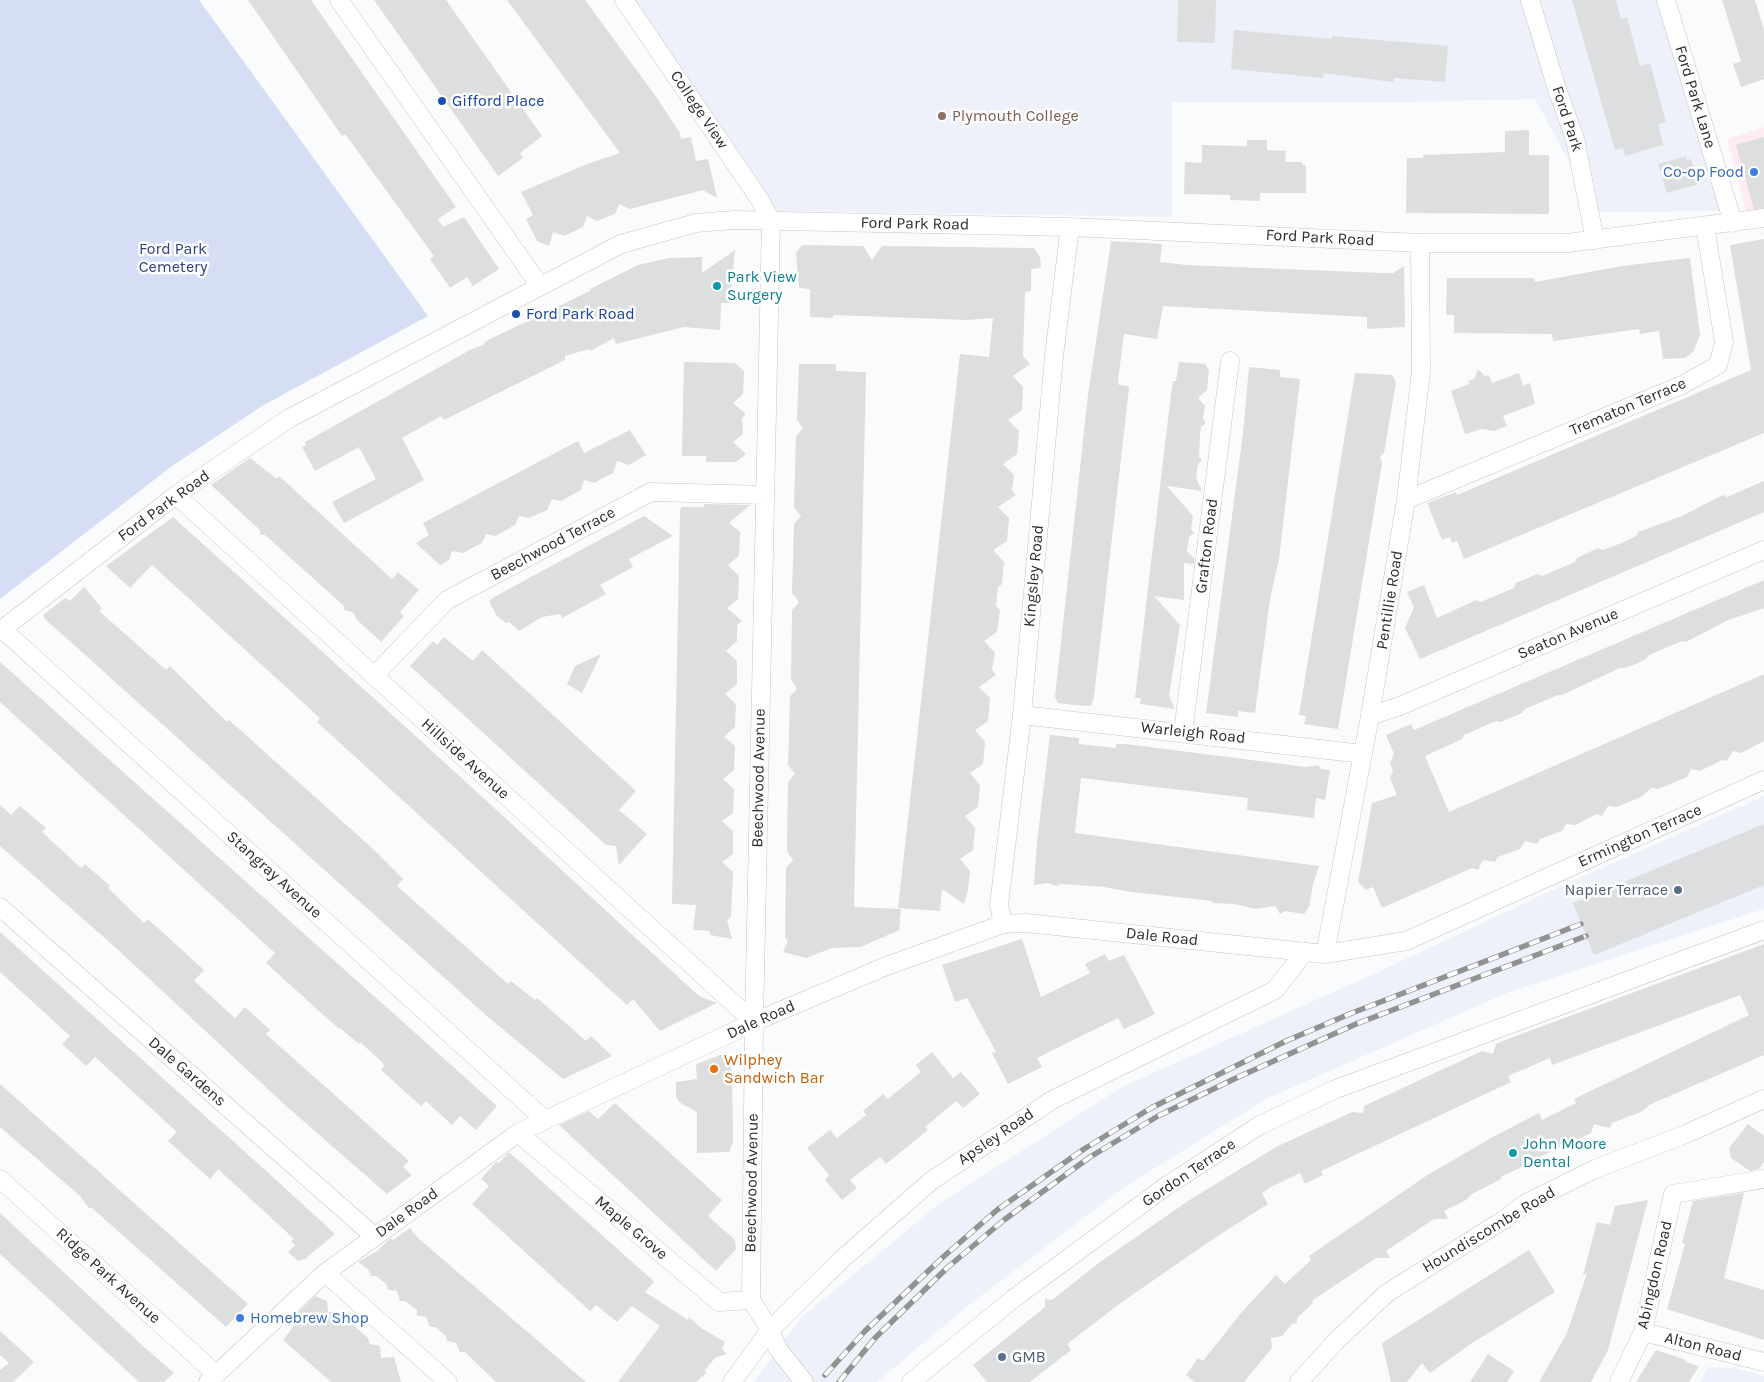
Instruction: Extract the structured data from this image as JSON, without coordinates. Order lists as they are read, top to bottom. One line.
{"streets":{"street":["Ford Park Lane","College View","Ford Park","Ford Park Road","Trematon Terrace","Beechwood Terrace","Grafton Road","Kingsley Road","Pentillie Road","Seaton Avenue","Warleigh Road","Hillside Avenue","Beechwood Avenue","Ermington Terrace","Stangray Avenue","Dale Road","Dale Gardens","Apsley Road","Gordon Terrace","Maple Grove","Houndiscombe Road","Abingdon Road","Ridge Park Avenue","Alton Road"]},"crossings":[["Ford Park Lane","Ford Park Road"],["College View","Ford Park Road"],["College View","Beechwood Avenue"],["Ford Park","Ford Park Road"],["Ford Park Road","Trematon Terrace"],["Ford Park Road","Kingsley Road"],["Ford Park Road","Pentillie Road"],["Ford Park Road","Hillside Avenue"],["Ford Park Road","Beechwood Avenue"],["Ford Park Road","Stangray Avenue"],["Trematon Terrace","Pentillie Road"],["Beechwood Terrace","Hillside Avenue"],["Beechwood Terrace","Beechwood Avenue"],["Grafton Road","Warleigh Road"],["Kingsley Road","Warleigh Road"],["Kingsley Road","Dale Road"],["Pentillie Road","Seaton Avenue"],["Pentillie Road","Warleigh Road"],["Pentillie Road","Dale Road"],["Hillside Avenue","Beechwood Avenue"],["Hillside Avenue","Dale Road"],["Beechwood Avenue","Dale Road"],["Beechwood Avenue","Maple Grove"],["Ermington Terrace","Dale Road"],["Stangray Avenue","Dale Road"],["Dale Road","Dale Gardens"],["Dale Road","Apsley Road"],["Dale Road","Maple Grove"],["Dale Road","Ridge Park Avenue"],["Abingdon Road","Alton Road"]],"parks":["Ford Park Cemetery"],"places":["Gifford Place","Plymouth College","Co-op Food","Park View Surgery","Ford Park Road","Napier Terrace","Wilphey Sandwich Bar","John Moore Dental","Homebrew Shop","GMB"]}
